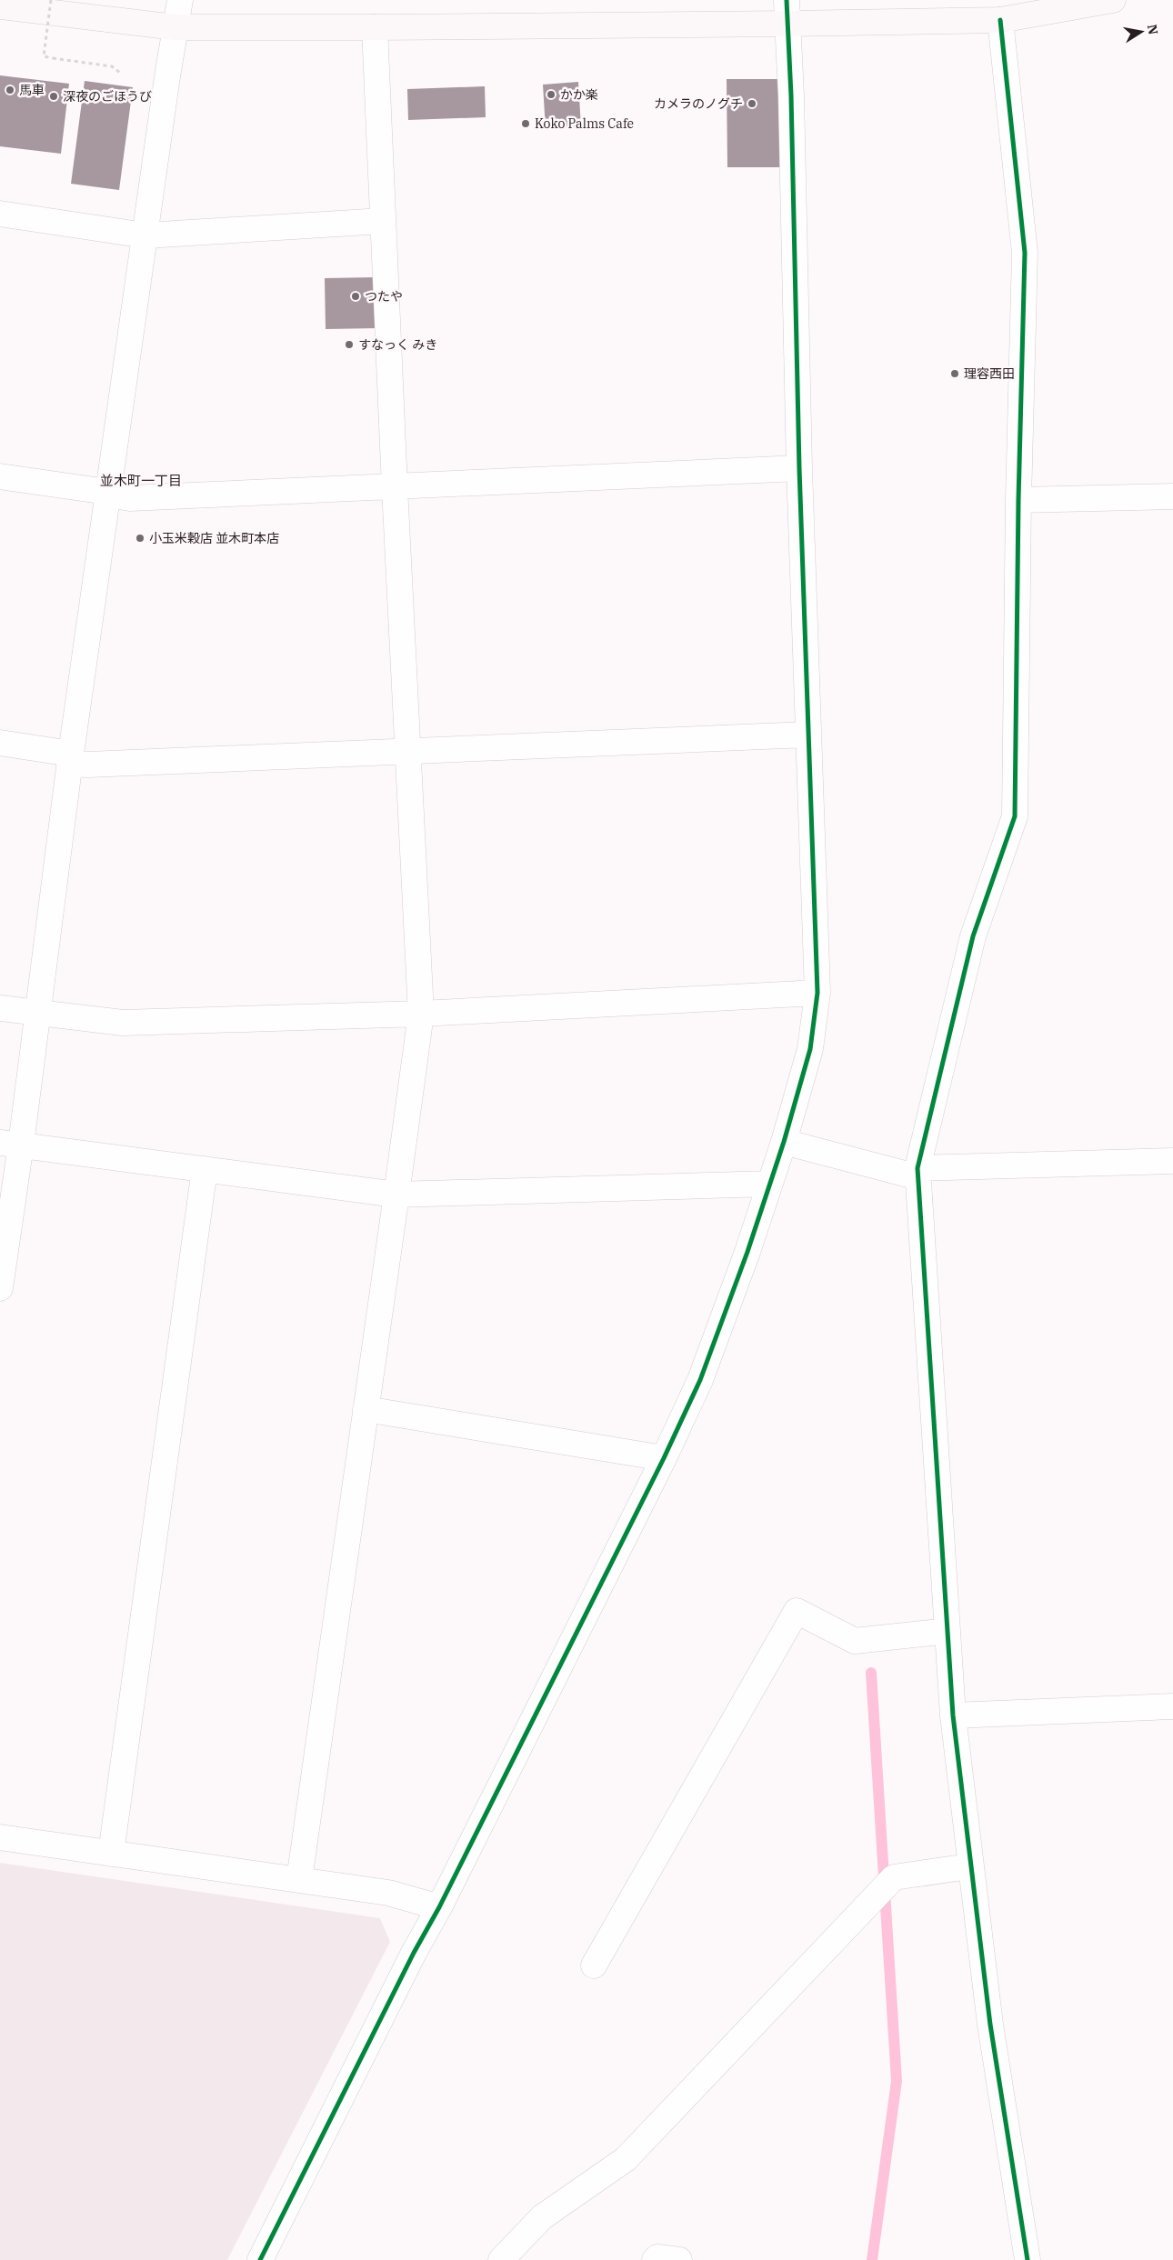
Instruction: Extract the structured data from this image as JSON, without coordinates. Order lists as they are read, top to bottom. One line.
{"districts":["並木町一丁目"],"places":["馬車","かか楽","深夜のごほうび","カメラのノグチ","Koko Palms Cafe","つたや","すなっく みき","理容西田","小玉米穀店 並木町本店"],"north":"right"}
